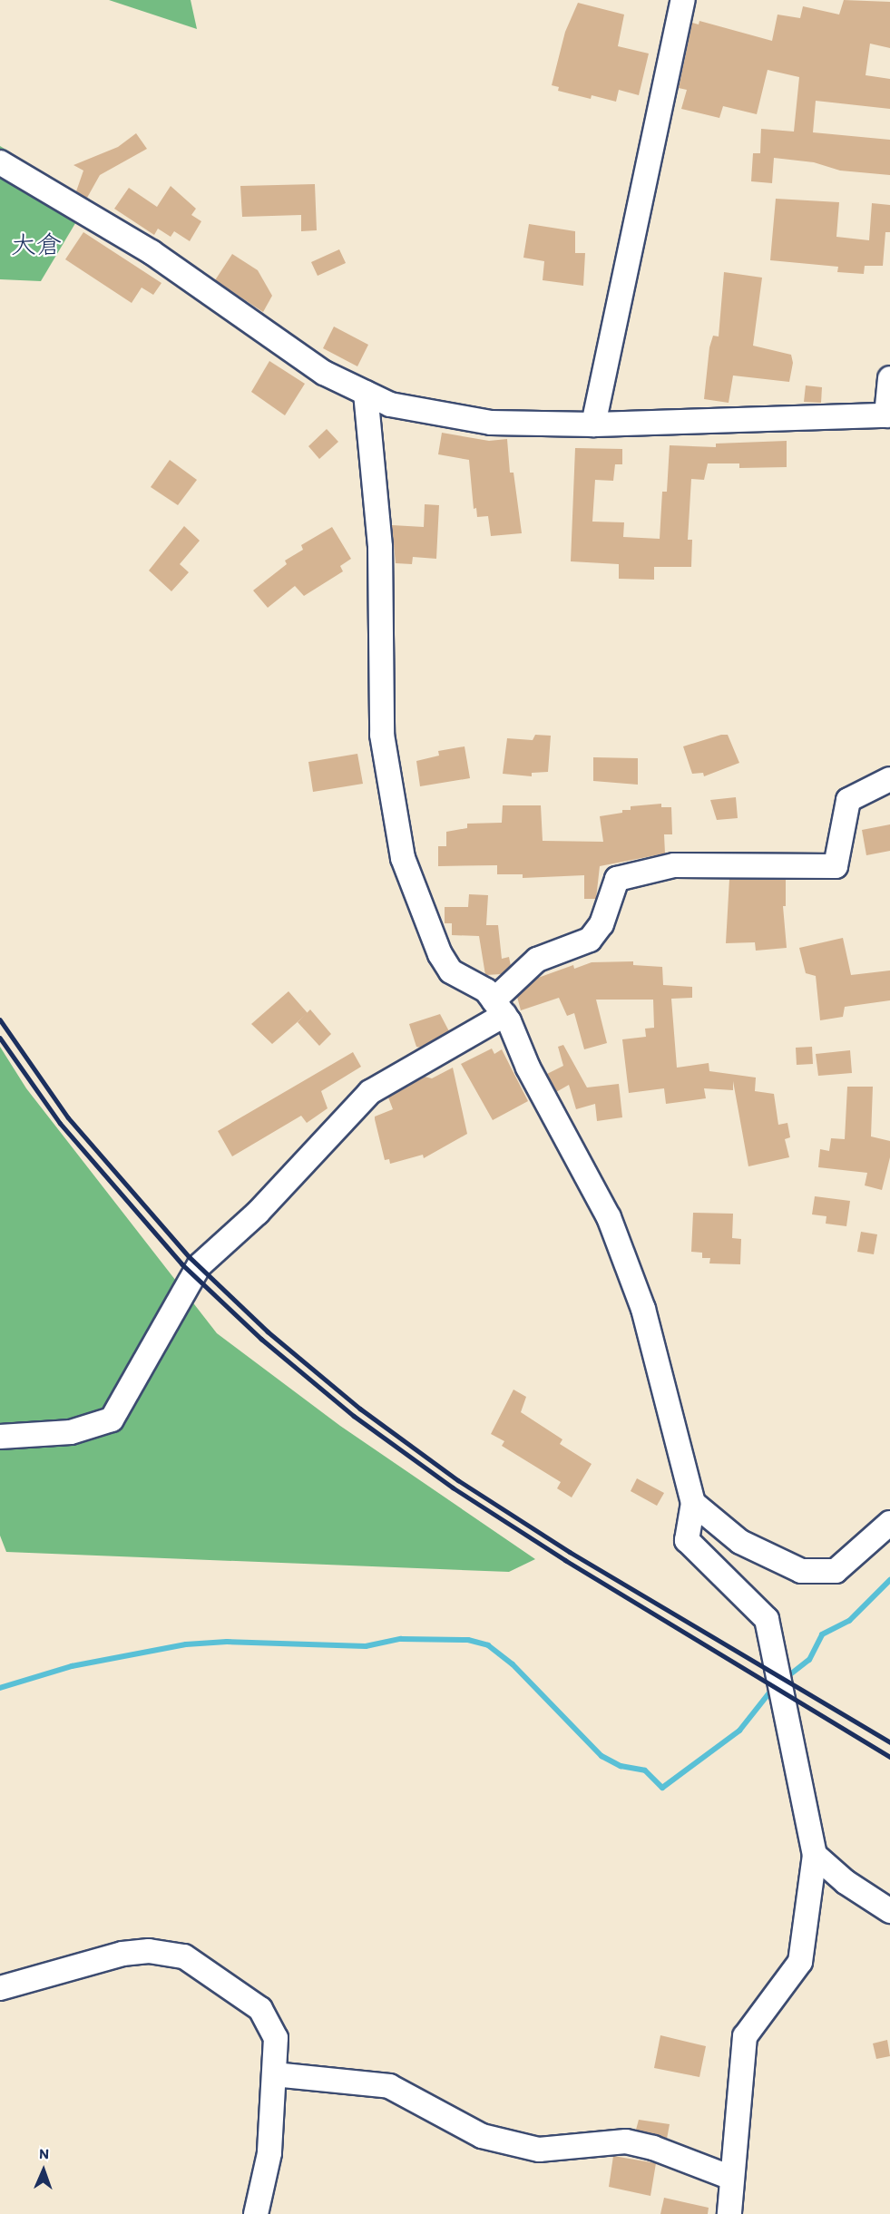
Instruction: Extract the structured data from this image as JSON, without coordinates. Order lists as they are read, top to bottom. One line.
{"districts":["大倉"],"north":"top"}
